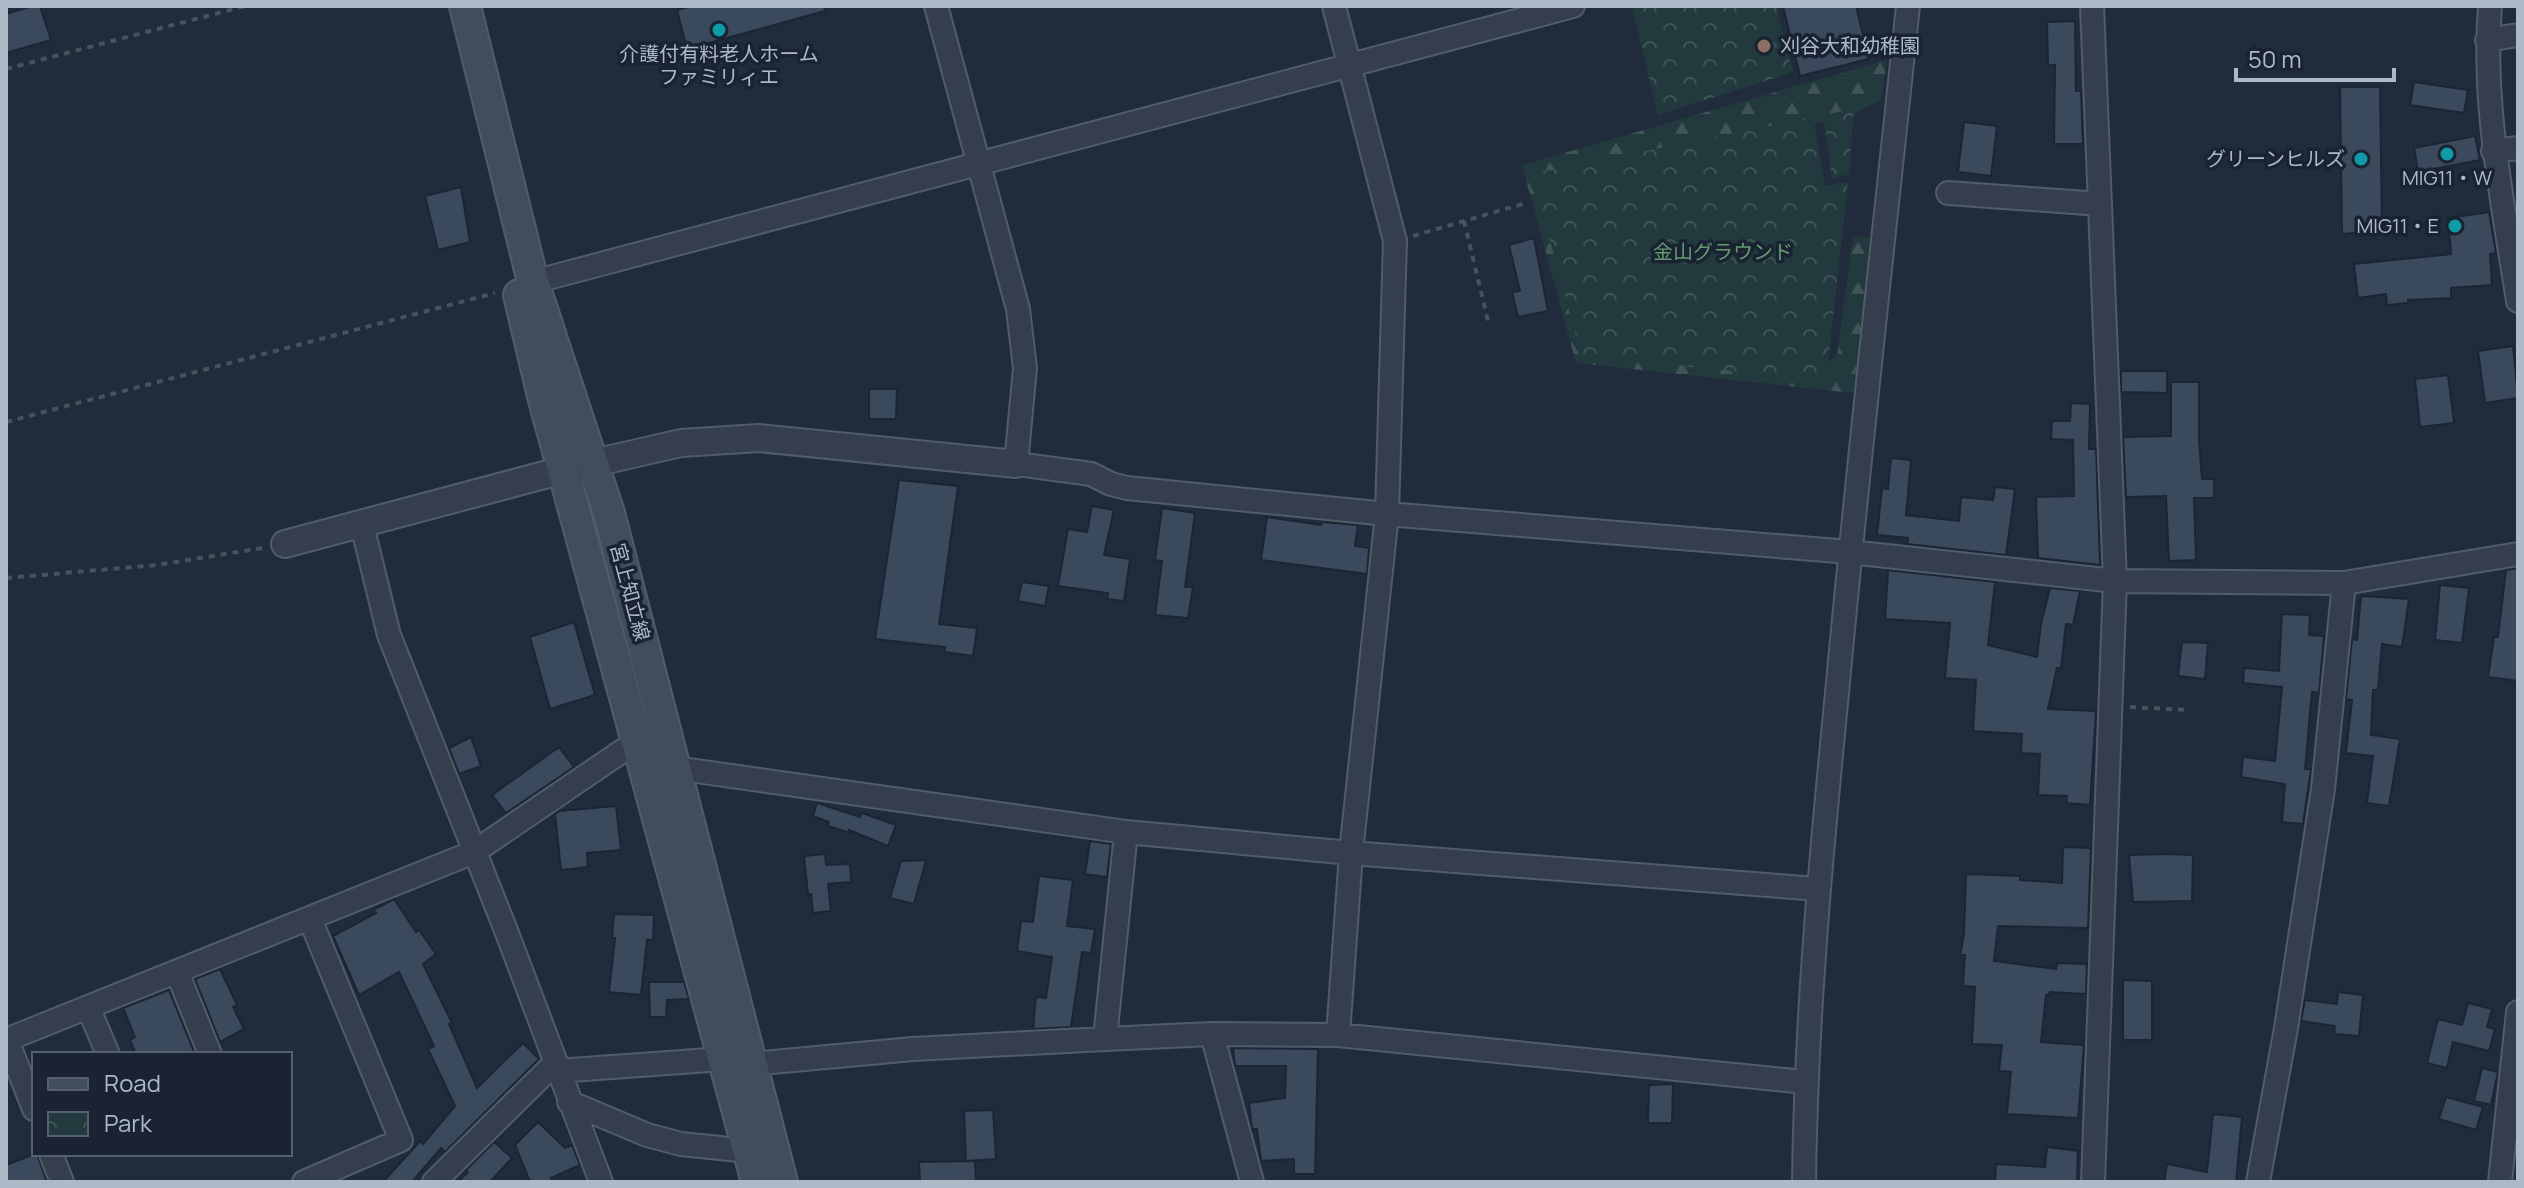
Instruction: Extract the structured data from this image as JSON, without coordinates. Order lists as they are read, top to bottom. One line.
{"streets":{"main road":["宮上知立線"]},"parks":["金山グラウンド"],"places":["介護付有料老人ホーム ファミリィエ","刈谷大和幼稚園","MIG11・W","グリーンヒルズ","MIG11・E"],"legend":["Road","Park"],"scale_bar":"50 m"}
